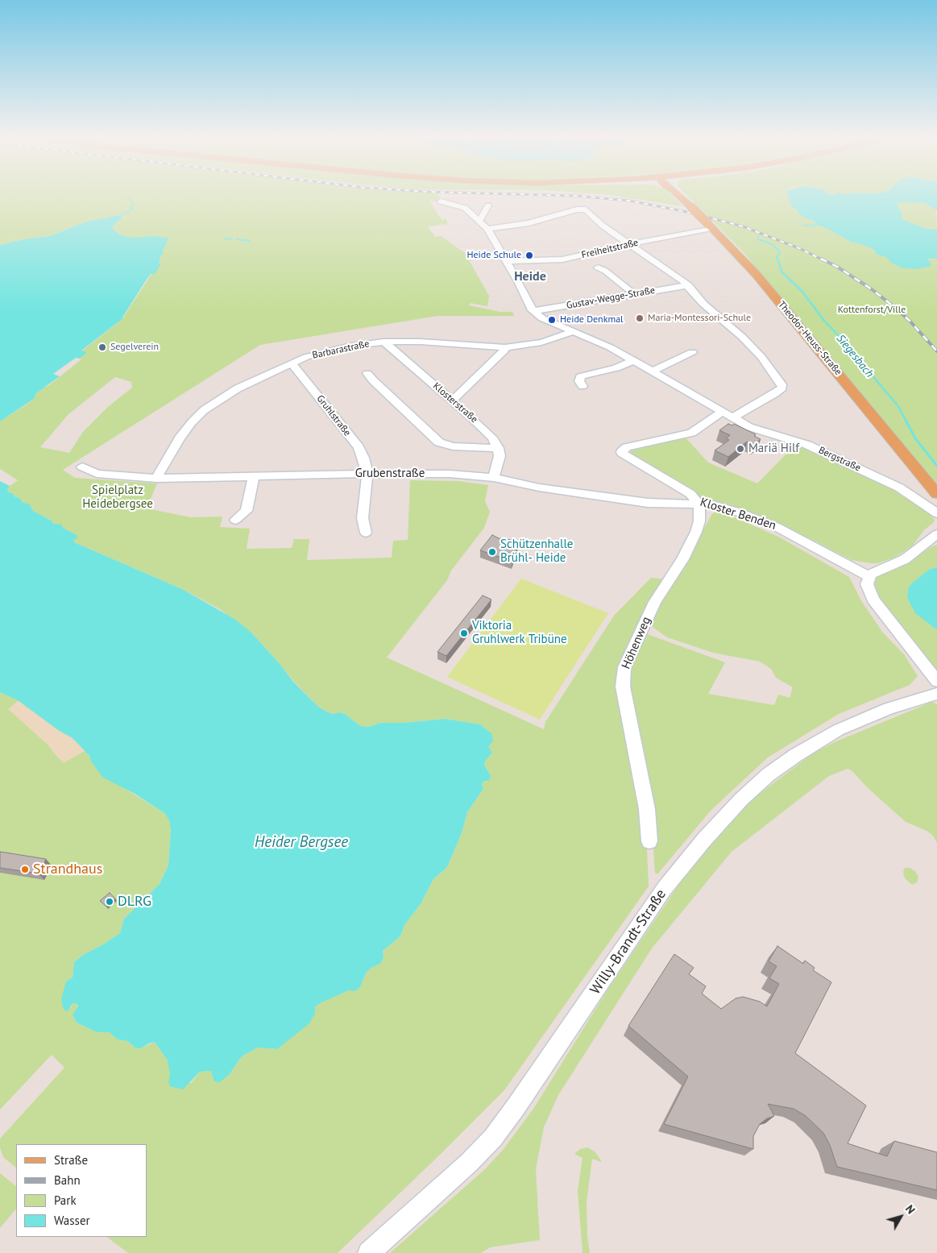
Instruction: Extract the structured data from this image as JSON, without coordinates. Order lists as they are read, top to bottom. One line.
{"streets":{"main road":["Theodor-Heuss-Straße"],"street":["Freiheitstraße","Gustav-Wegge-Straße","Barbarastraße","Klosterstraße","Gruhlstraße","Bergstraße","Grubenstraße","Kloster Benden","Höhenweg","Willy-Brandt-Straße"]},"crossings":[["Freiheitstraße","Theodor-Heuss-Straße"],["Gustav-Wegge-Straße","Bergstraße"],["Barbarastraße","Klosterstraße"],["Barbarastraße","Gruhlstraße"],["Barbarastraße","Bergstraße"],["Barbarastraße","Grubenstraße"],["Gruhlstraße","Grubenstraße"],["Bergstraße","Kloster Benden"],["Grubenstraße","Kloster Benden"],["Grubenstraße","Höhenweg"],["Kloster Benden","Höhenweg"]],"districts":["Heide"],"water":["Siegesbach","Heider Bergsee"],"parks":["Kottenforst/Ville","Spielplatz Heidebergsee"],"places":["Heide Schule","Maria-Montessori-Schule","Heide Denkmal","Segelverein","Mariä Hilf","Schützenhalle Brühl- Heide","Viktoria Gruhlwerk Tribüne","Strandhaus","DLRG"],"legend":["Straße","Bahn","Park","Wasser"],"north":"top right"}
